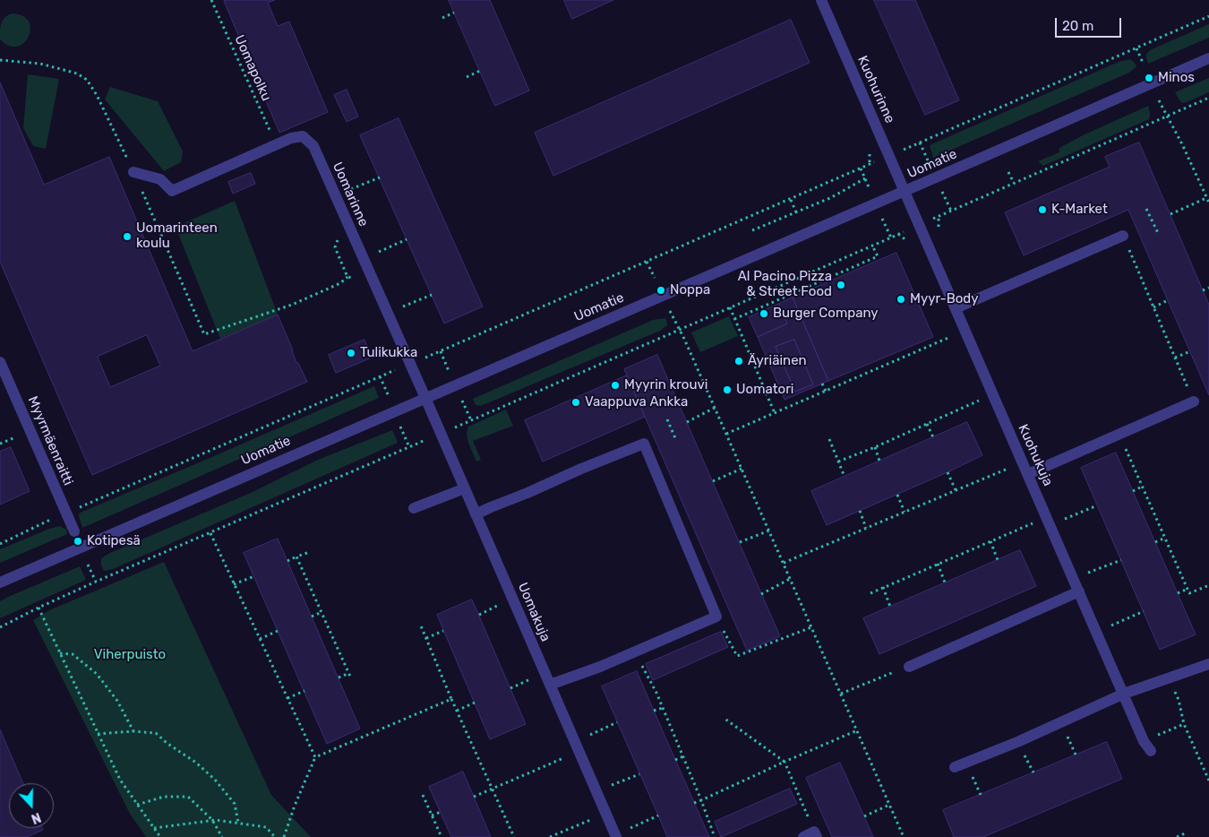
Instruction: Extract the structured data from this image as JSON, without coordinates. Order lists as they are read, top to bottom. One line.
{"streets":{"street":["Kuohurinne","Uomatie","Uomarinne","Myyrmäenraitti","Kuohukuja","Uomakuja"],"path":["Uomapolku"]},"crossings":[["Uomapolku","Uomarinne"],["Kuohurinne","Uomatie"],["Kuohurinne","Kuohukuja"],["Uomatie","Uomarinne"],["Uomatie","Myyrmäenraitti"],["Uomatie","Kuohukuja"],["Uomatie","Uomakuja"],["Uomarinne","Uomakuja"]],"parks":["Viherpuisto"],"places":["Minos","K-Market","Uomarinteen koulu","Al Pacino Pizza & Street Food","Noppa","Myyr-Body","Burger Company","Tulikukka","Äyriäinen","Myyrin krouvi","Uomatori","Vaappuva Ankka","Kotipesä"],"scale_bar":"20 m","north":"bottom"}
